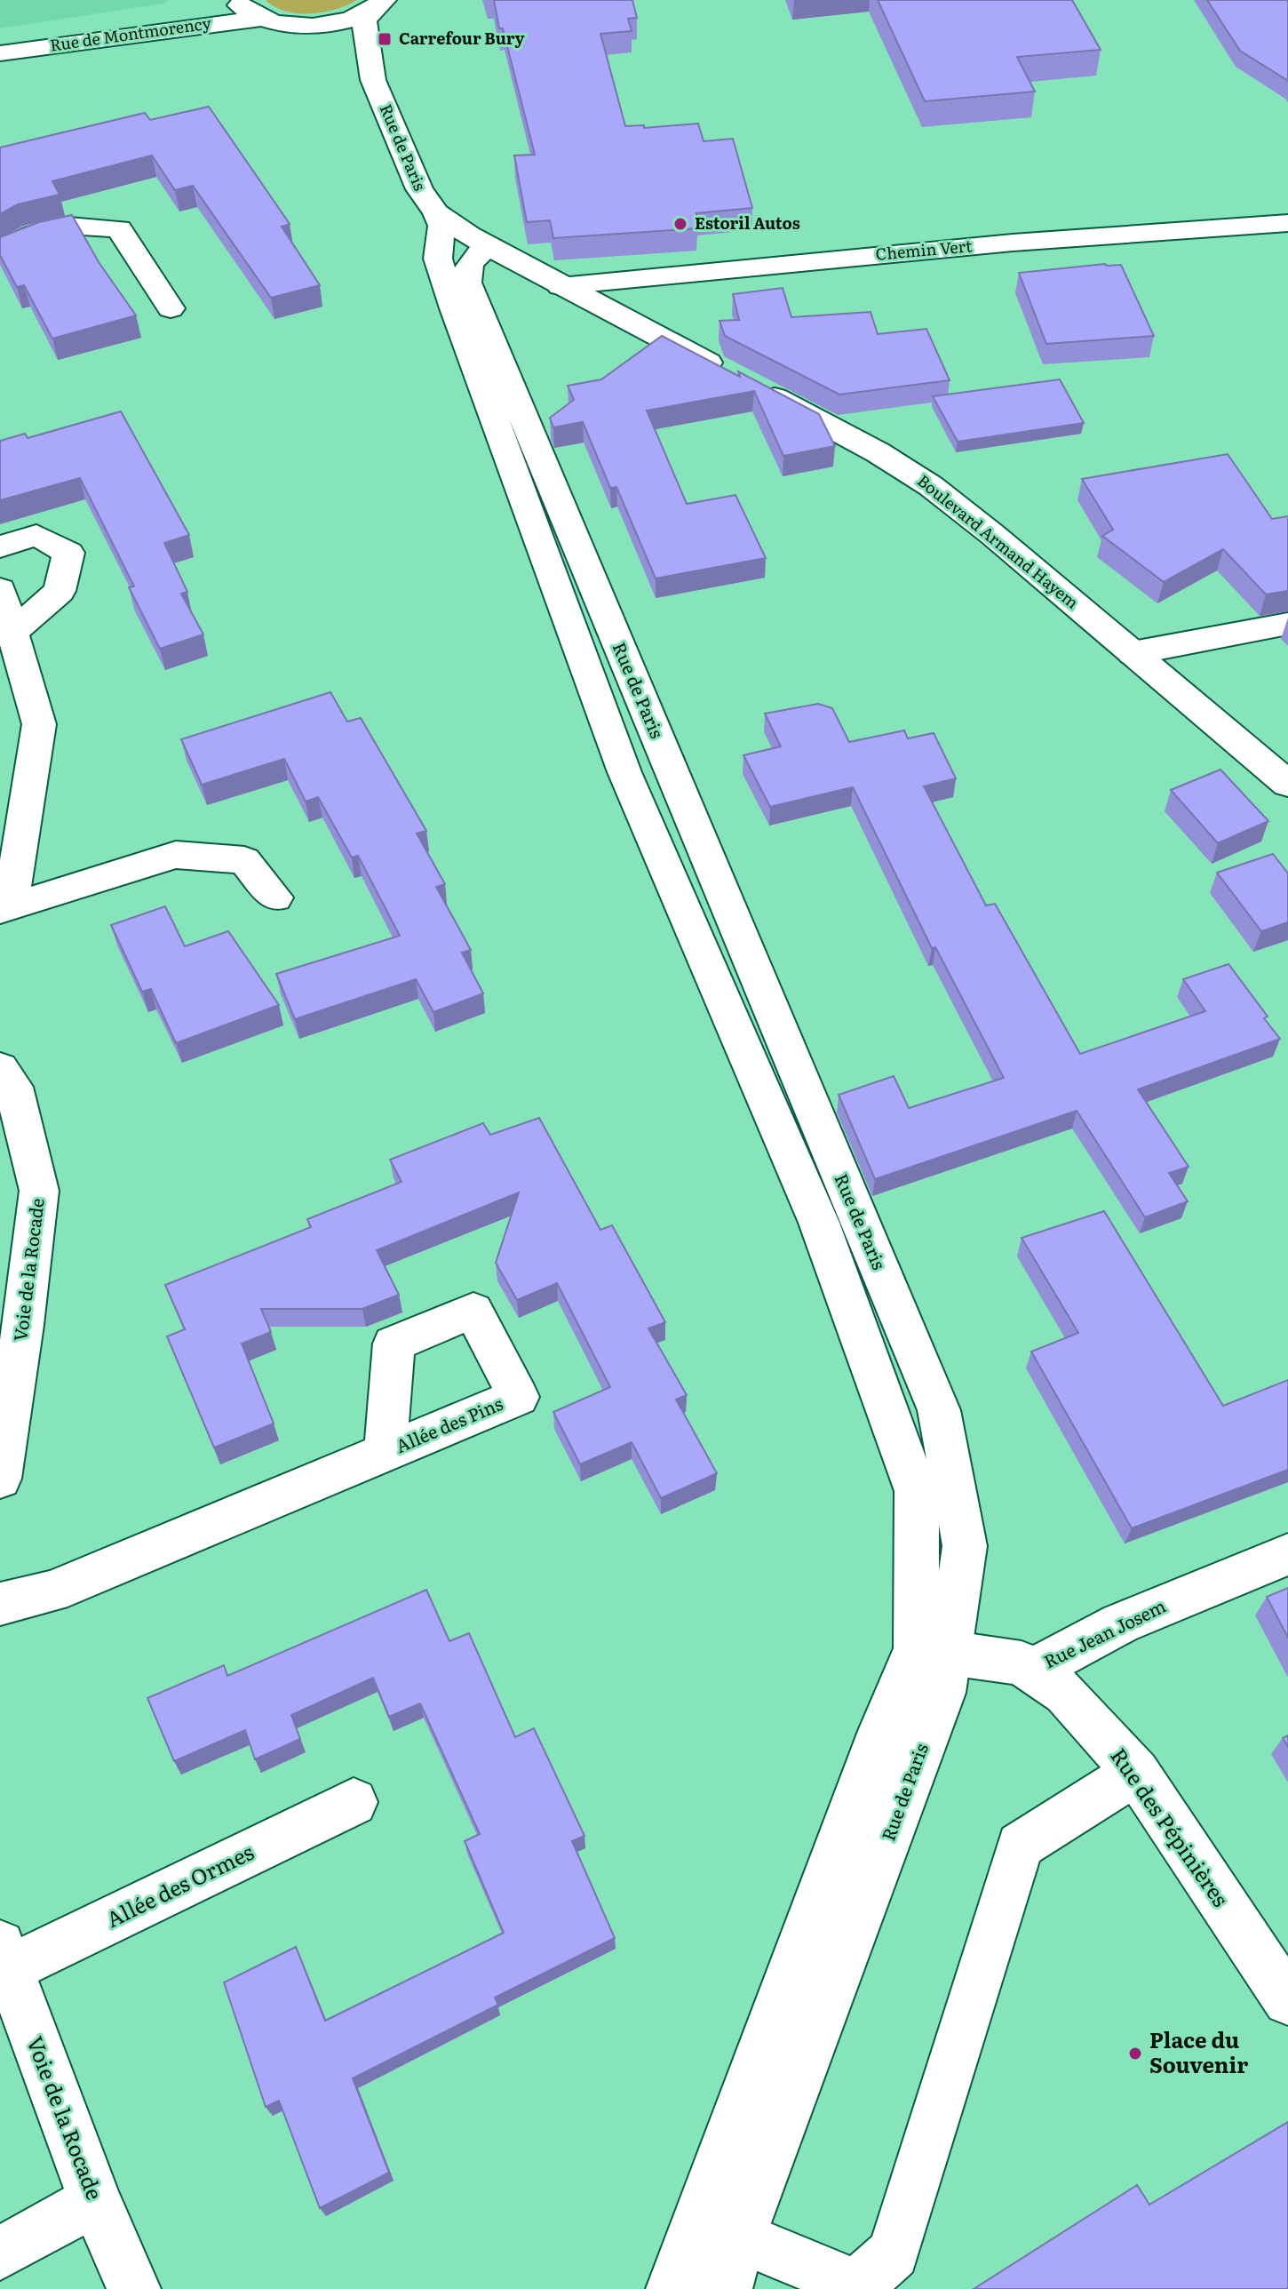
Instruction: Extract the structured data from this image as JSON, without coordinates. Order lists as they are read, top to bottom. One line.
{"streets":{"main road":["Rue de Montmorency","Rue de Paris","Chemin Vert","Boulevard Armand Hayem","Voie de la Rocade","Allée des Pins","Rue Jean Josem","Rue des Pépinières","Allée des Ormes"]},"crossings":[["Rue de Paris","Boulevard Armand Hayem"],["Rue de Paris","Rue Jean Josem"],["Chemin Vert","Boulevard Armand Hayem"],["Voie de la Rocade","Allée des Ormes"],["Rue Jean Josem","Rue des Pépinières"]],"places":{"transit":["Carrefour Bury"],"other":["Estoril Autos","Place du Souvenir"]}}
